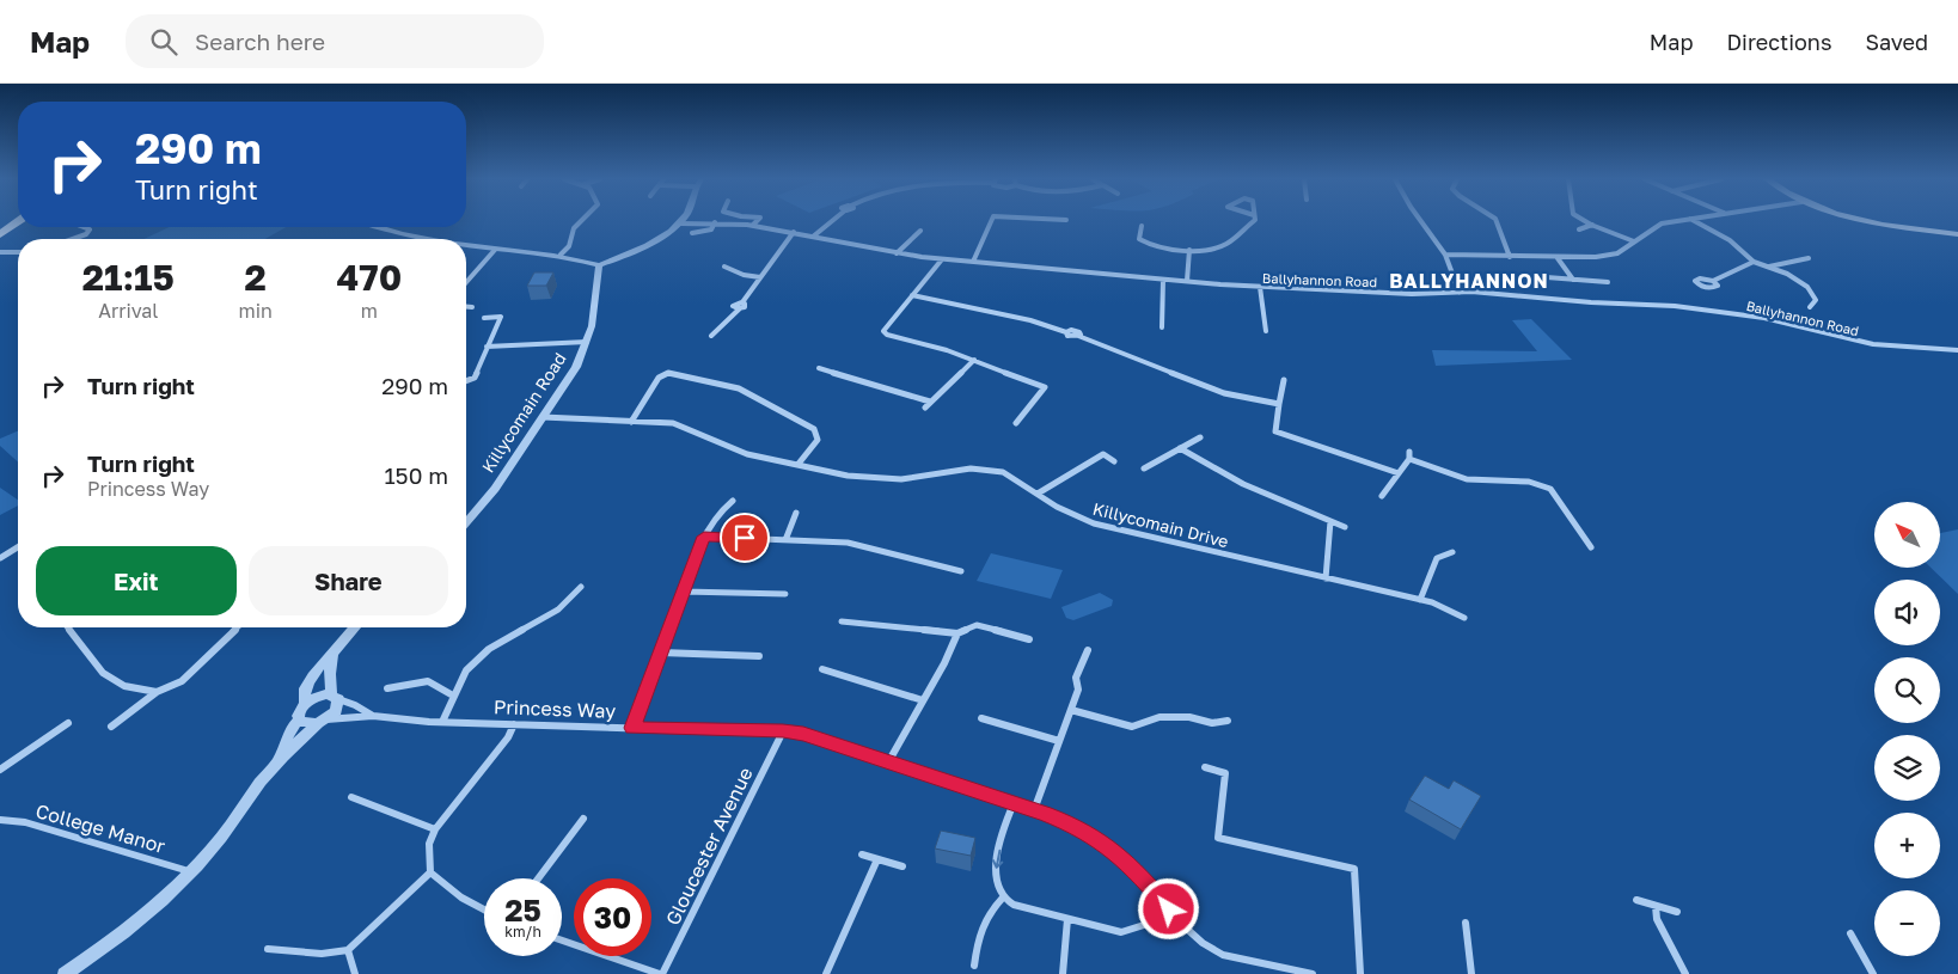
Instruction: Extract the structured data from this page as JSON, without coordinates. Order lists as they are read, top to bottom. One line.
{"streets":{"street":["Ballyhannon Road","Killycomain Road","Killycomain Drive","Princess Way","College Manor","Gloucester Avenue"]},"crossings":[["Killycomain Road","Killycomain Drive"],["Princess Way","Gloucester Avenue"]],"districts":["BALLYHANNON"],"north":"top left","page":{"header":"Map","search":"Search here","nav":["Map","Directions","Saved"],"turn":["290 m","Turn right"],"eta":["21:15","Arrival","2","min","470","m"],"list":[{"name":"Turn right","value":"290 m"},{"name":"Turn right","note":"Princess Way","value":"150 m"}],"map_buttons":["+","−"],"buttons":["Exit","Share"],"speed":"25 km/h","limit":"30"}}
